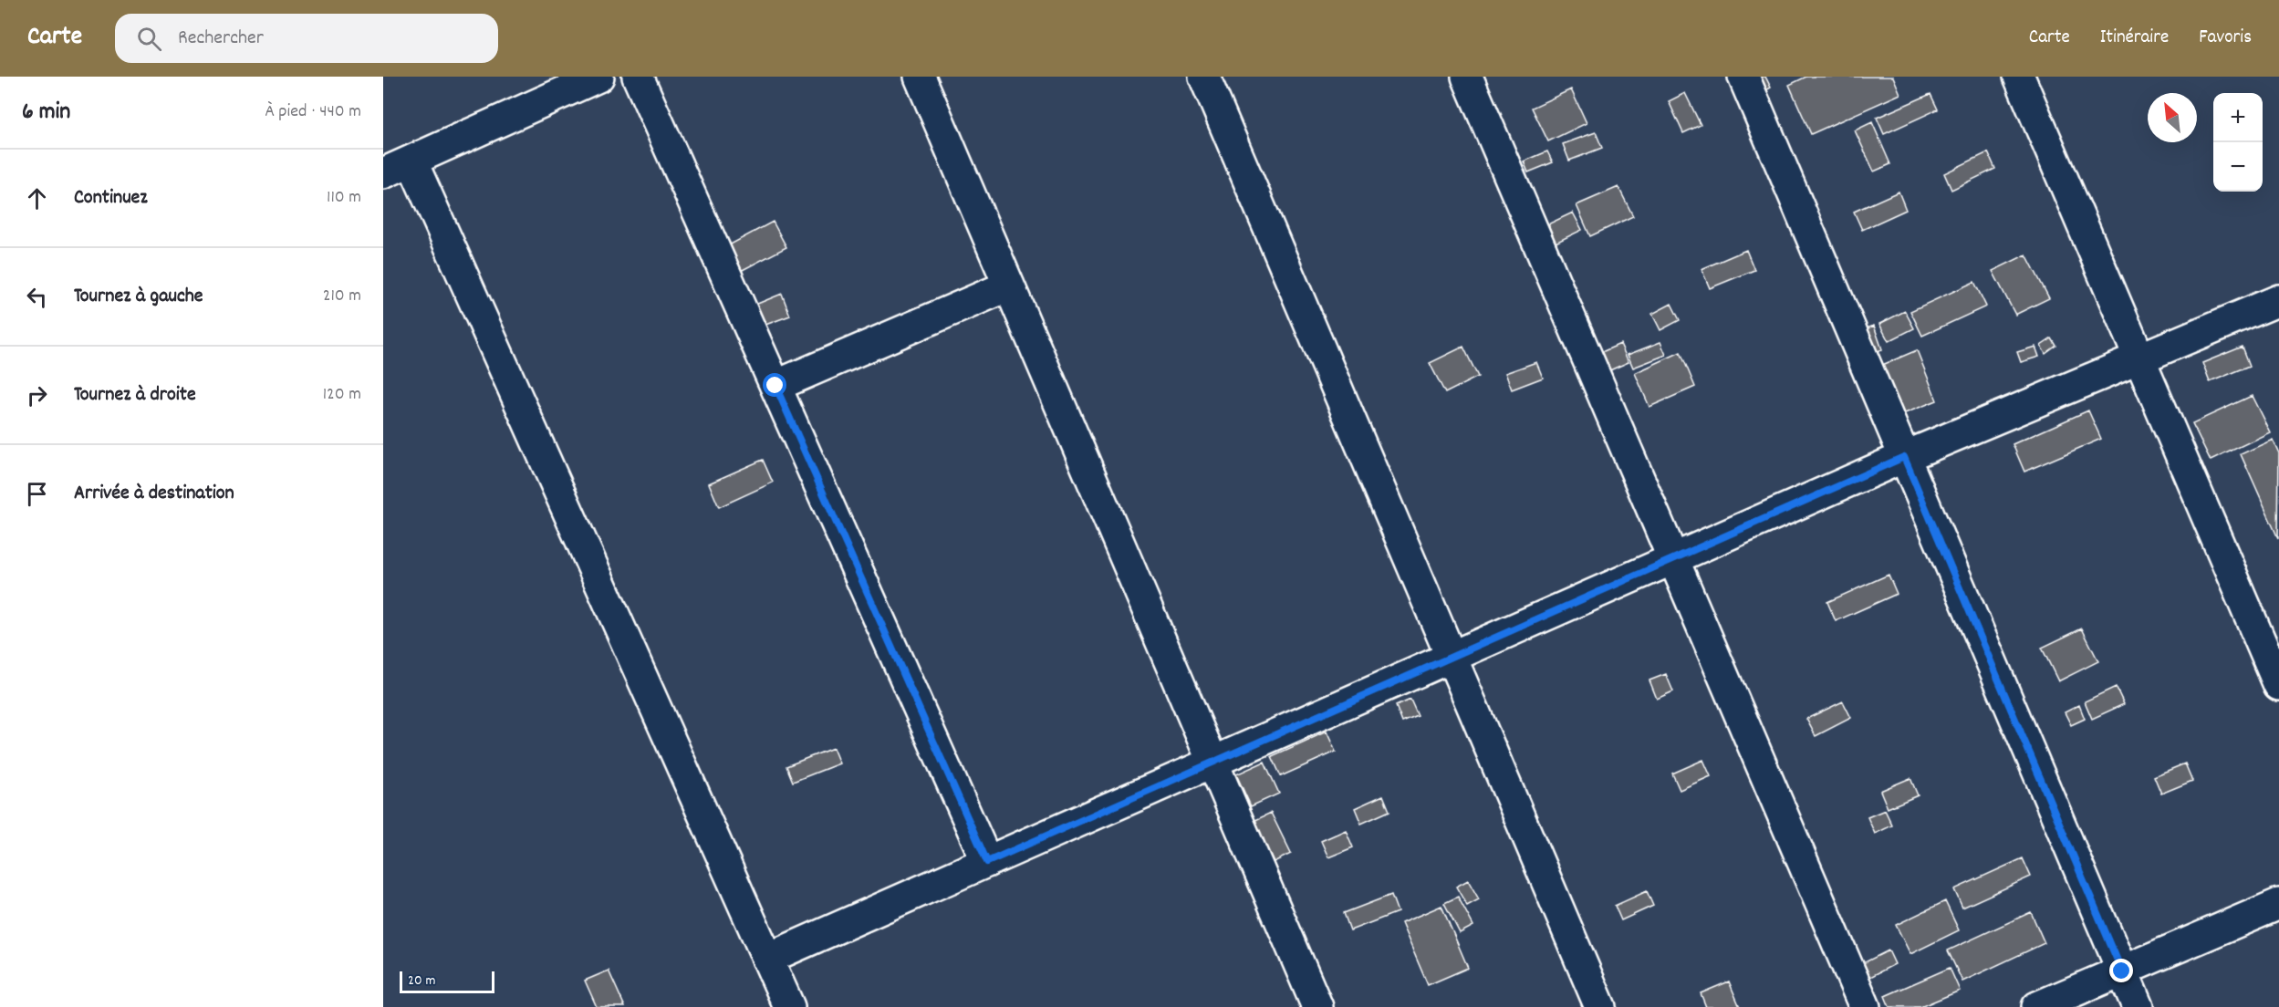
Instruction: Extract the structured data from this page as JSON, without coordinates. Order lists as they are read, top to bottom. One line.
{"scale_bar":"20 m","north":"top left","page":{"header":"Carte","search":"Rechercher","nav":["Carte","Itinéraire","Favoris"],"heading":["6 min","À pied · 440 m"],"map_buttons":["+","−"],"list":[["Continuez","110 m"],["Tournez à gauche","210 m"],["Tournez à droite","120 m"],"Arrivée à destination"],"scale":"20 m"}}
